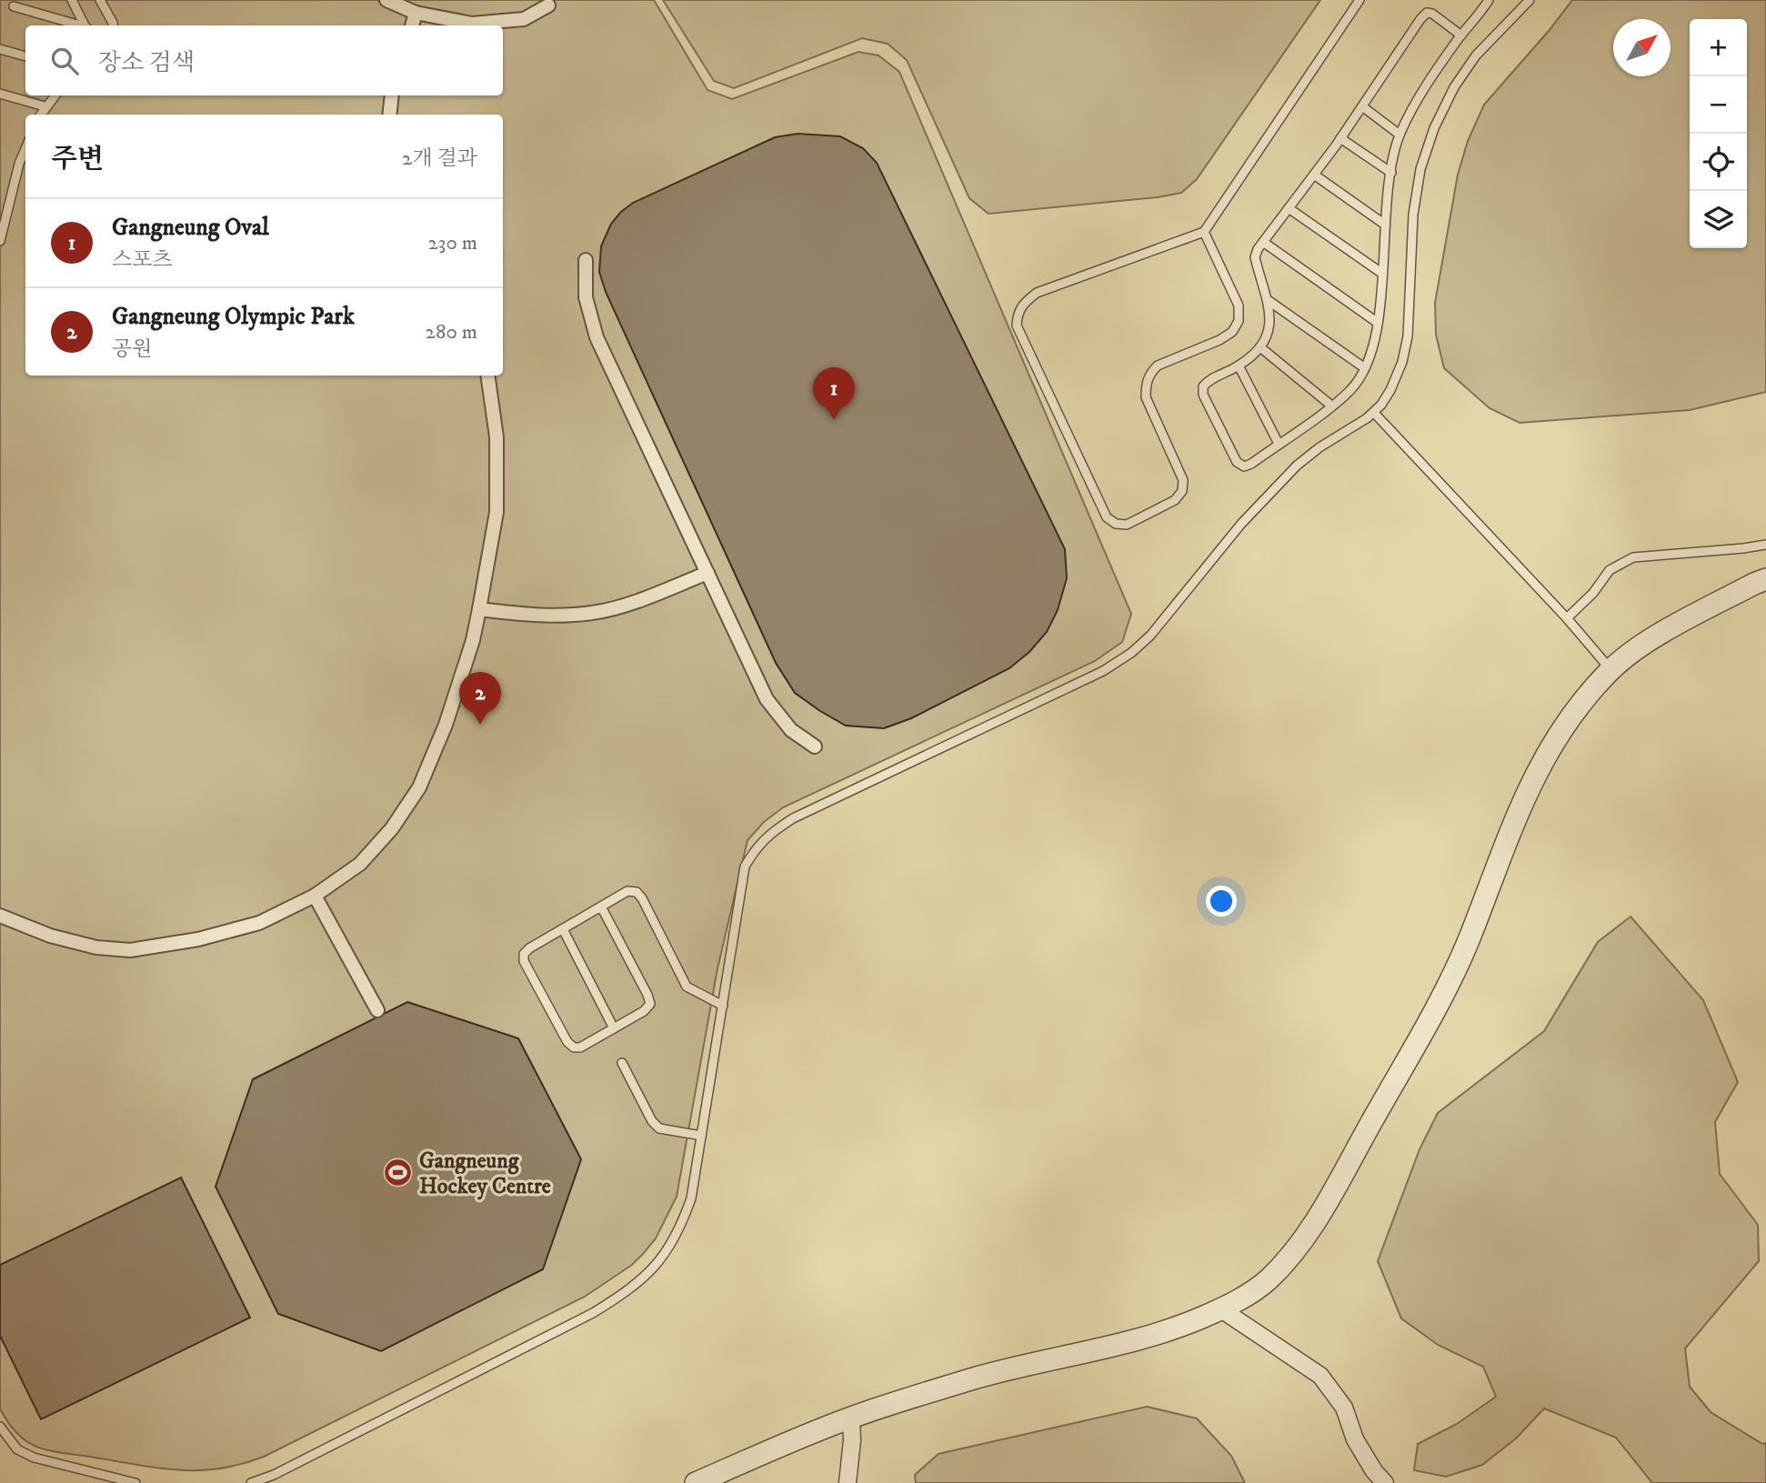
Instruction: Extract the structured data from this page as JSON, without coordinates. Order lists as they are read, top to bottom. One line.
{"places":{"sports":["Gangneung Hockey Centre"]},"north":"top right","page":{"map_buttons":["+","−"],"search":"장소 검색","heading":["주변","2개 결과"],"list":[{"mark":"1","name":"Gangneung Oval","note":"스포츠","value":"230 m"},{"mark":"2","name":"Gangneung Olympic Park","note":"공원","value":"280 m"}],"pins":["1","2"]}}
